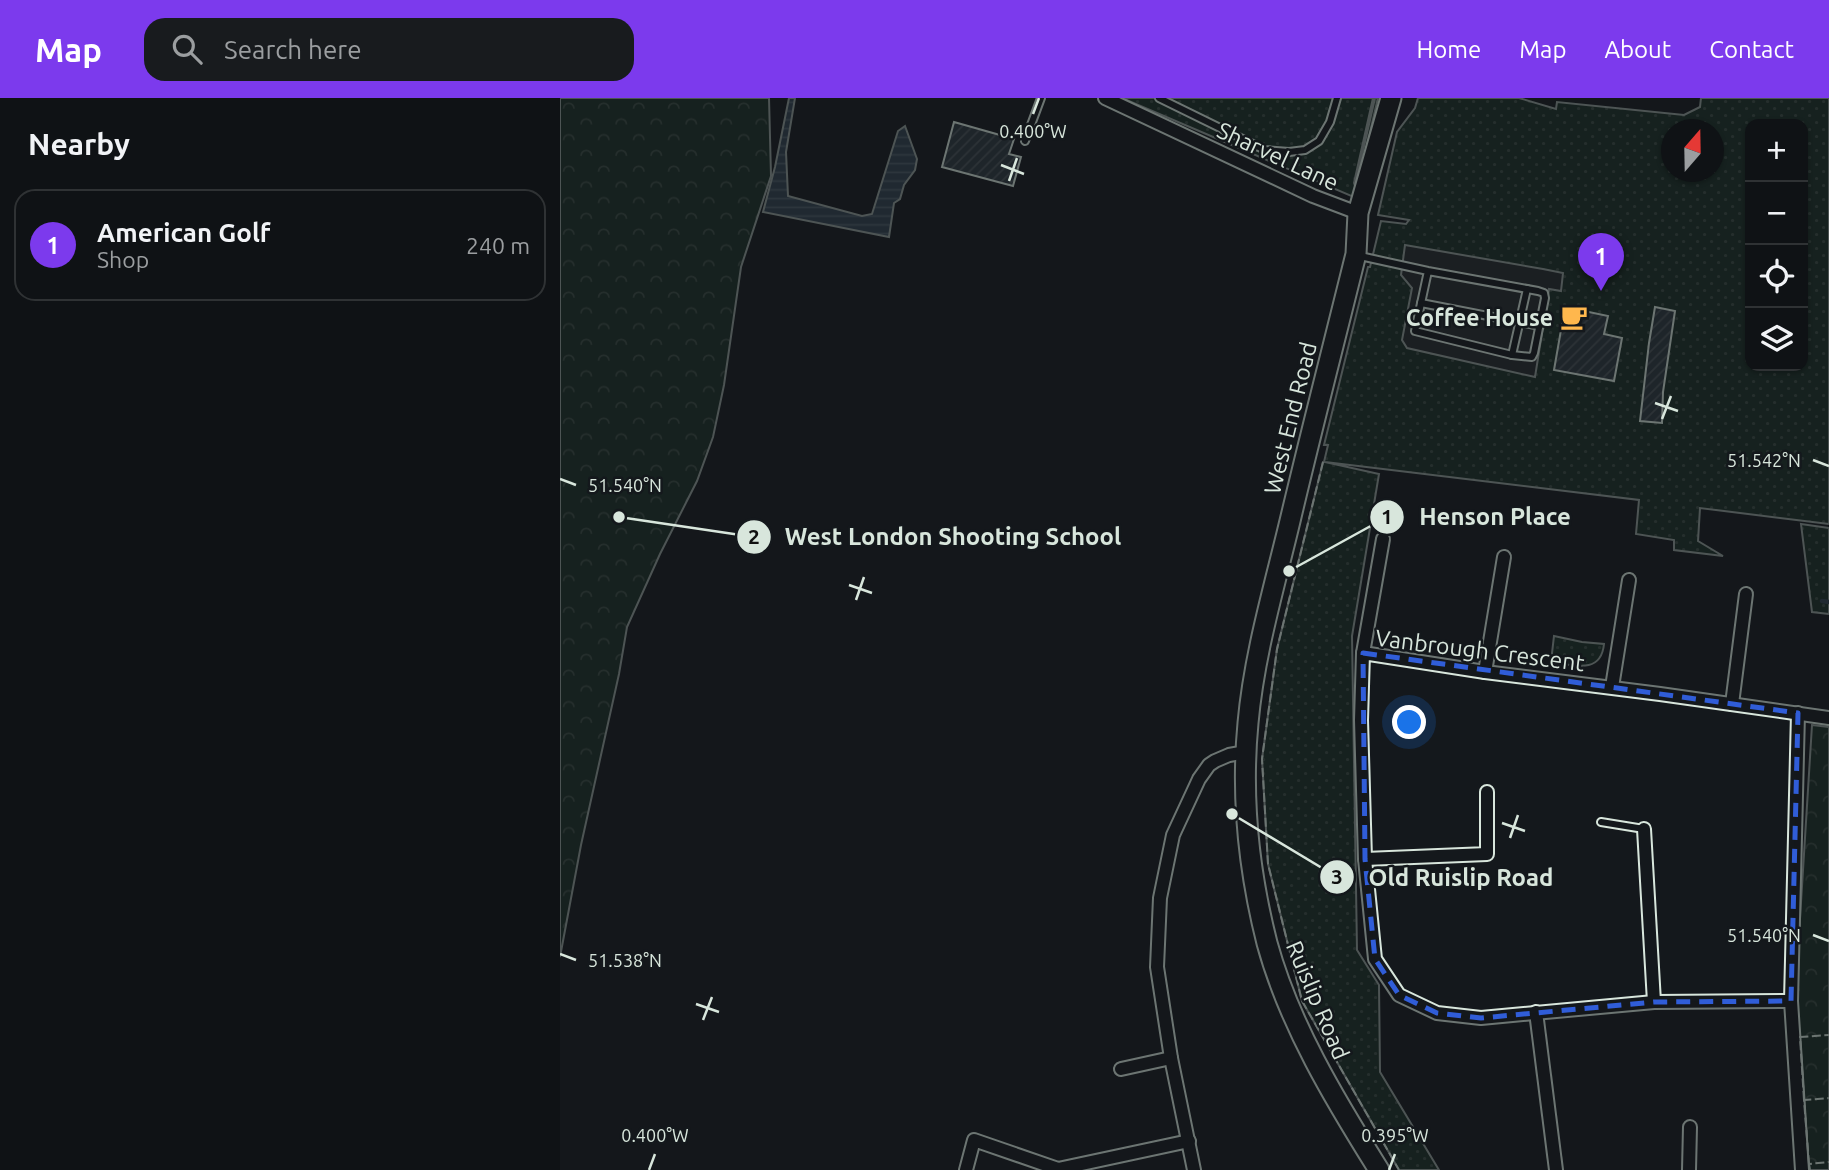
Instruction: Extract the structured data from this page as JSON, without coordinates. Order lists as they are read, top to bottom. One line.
{"streets":{"main road":["West End Road","Ruislip Road"],"street":["Sharvel Lane","Vanbrough Crescent"]},"crossings":[["Sharvel Lane","West End Road"],["West End Road","Ruislip Road"]],"places":{"cafe":["Coffee House"],"other":["West London Shooting School","Henson Place","Old Ruislip Road"]},"north":"top","page":{"header":"Map","search":"Search here","nav":["Home","Map","About","Contact"],"heading":"Nearby","map_buttons":["+","−"],"list":[{"mark":"1","name":"American Golf","note":"Shop","value":"240 m"}],"pins":"1"},"coordinates":["0.400°W","51.542°N","51.540°N","51.538°N","0.395°W"]}
